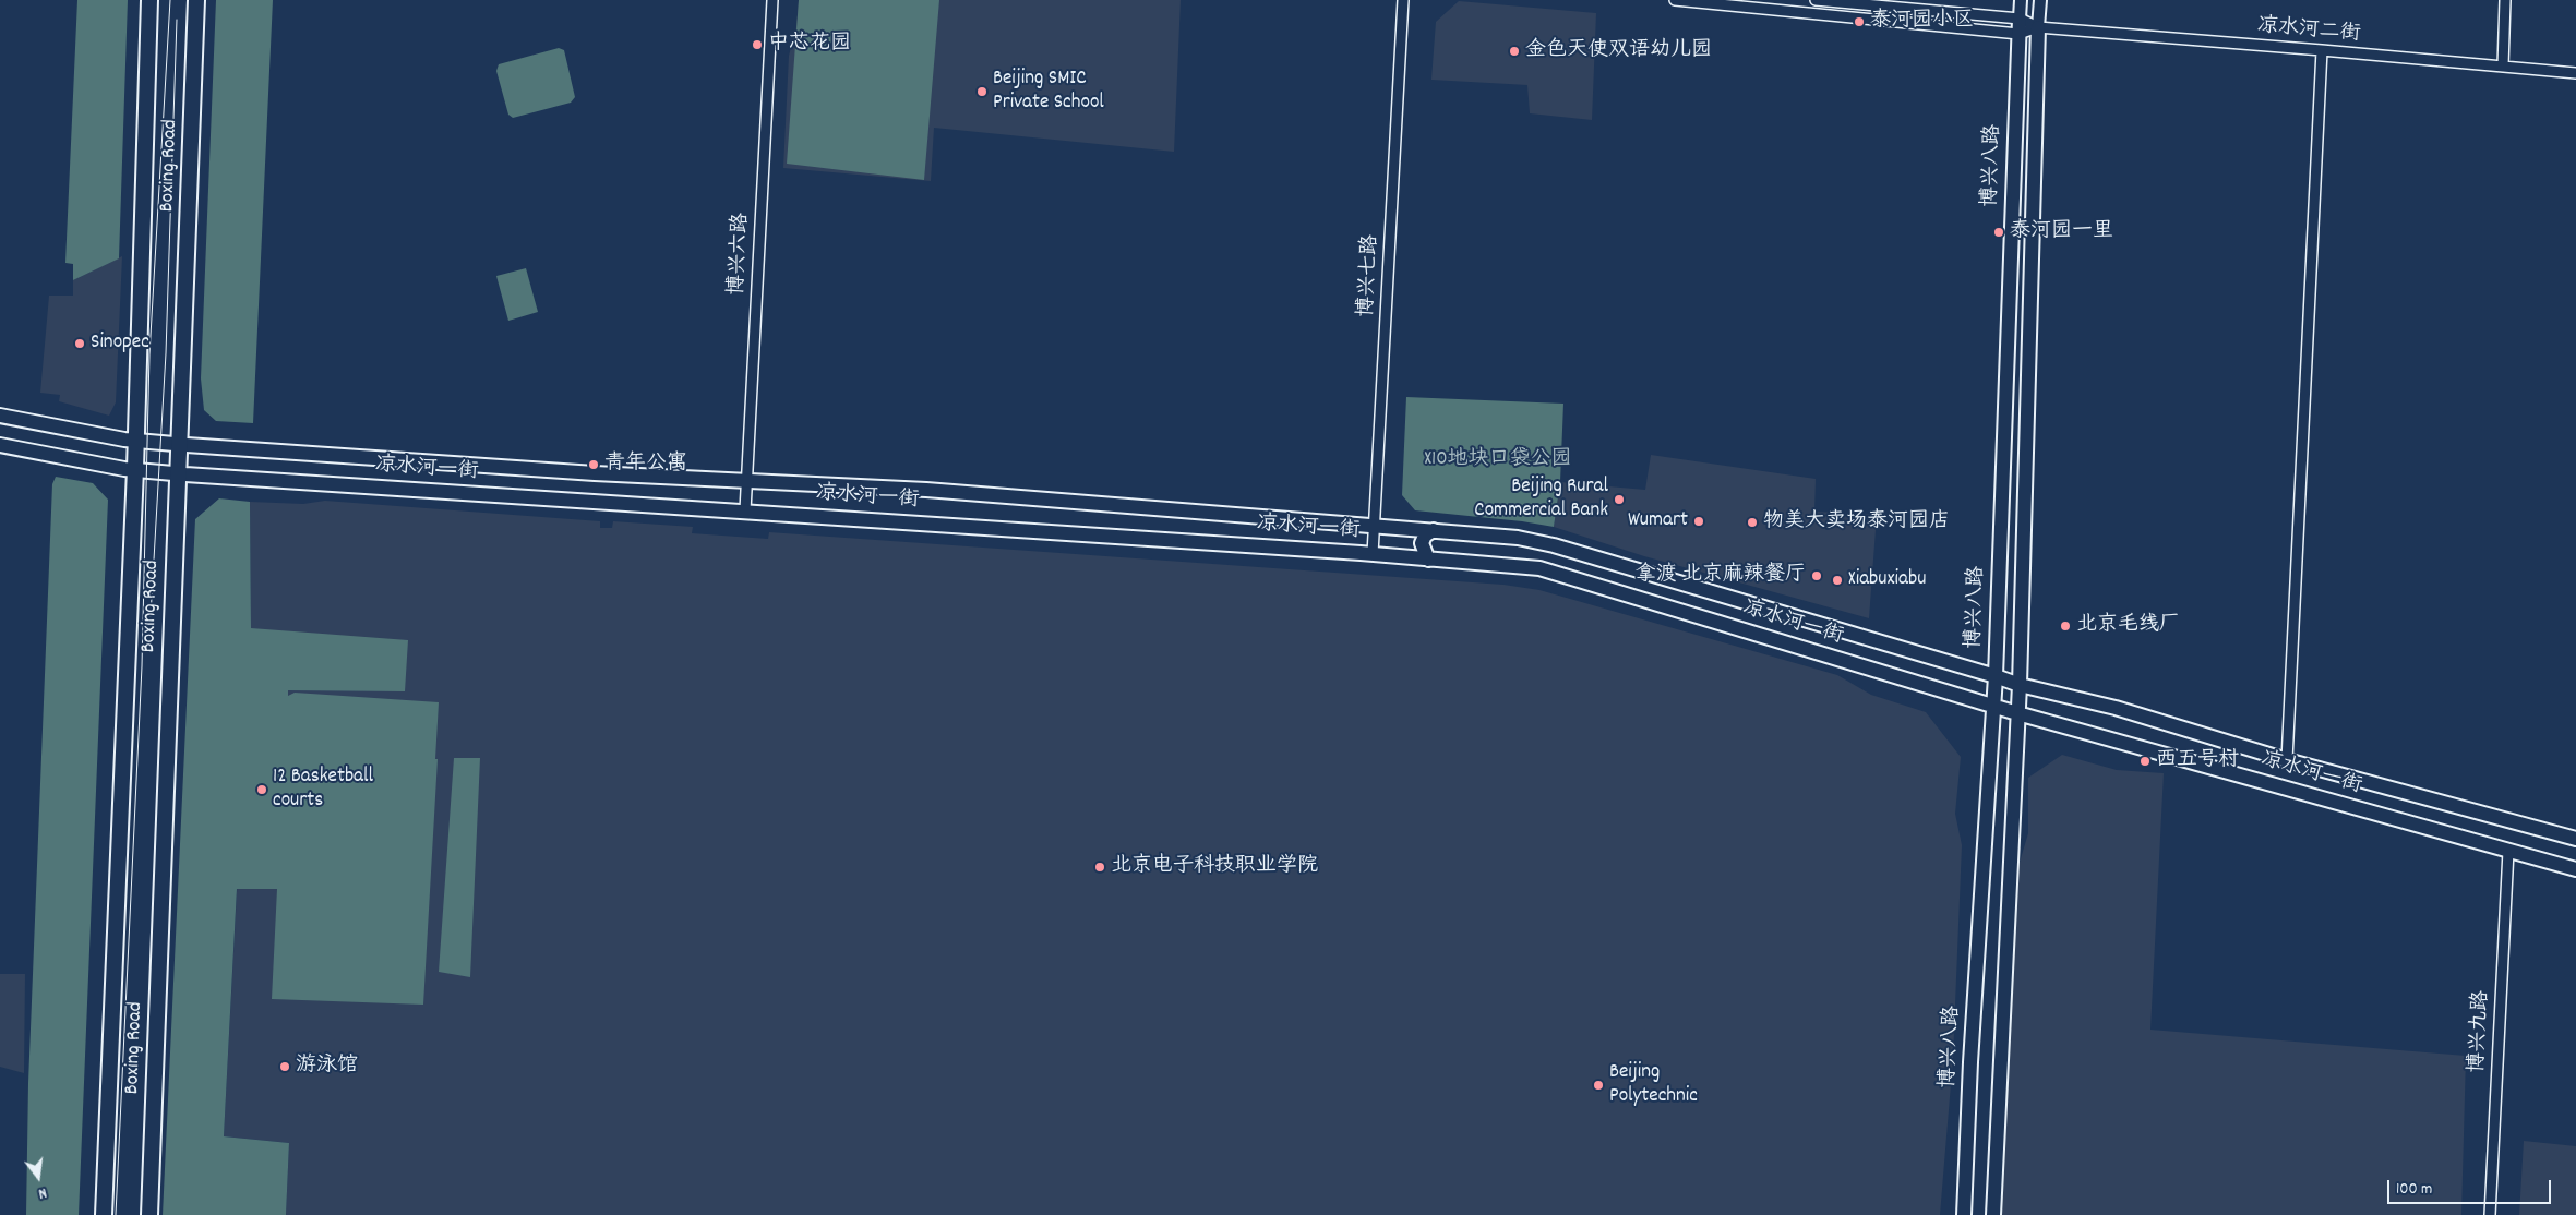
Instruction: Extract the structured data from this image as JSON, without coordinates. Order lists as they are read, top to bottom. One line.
{"streets":{"main road":["Boxing Road","博兴八路","凉水河一街"],"street":["凉水河二街","博兴六路","博兴七路","博兴九路"]},"crossings":[["凉水河二街","博兴八路"],["Boxing Road","凉水河一街"],["博兴八路","凉水河一街"],["博兴六路","凉水河一街"],["博兴七路","凉水河一街"],["凉水河一街","博兴九路"]],"parks":["X10地块口袋公园"],"places":["泰河园小区","中芯花园","金色天使双语幼儿园","Beijing SMIC Private School","泰河园一里","Sinopec","青年公寓","Beijing Rural Commercial Bank","Wumart","物美大卖场泰河园店","拿渡 北京麻辣餐厅","Xiabuxiabu","北京毛线厂","西五号村","12 Basketball courts","北京电子科技职业学院","游泳馆","Beijing Polytechnic"],"scale_bar":"100 m","north":"bottom"}
